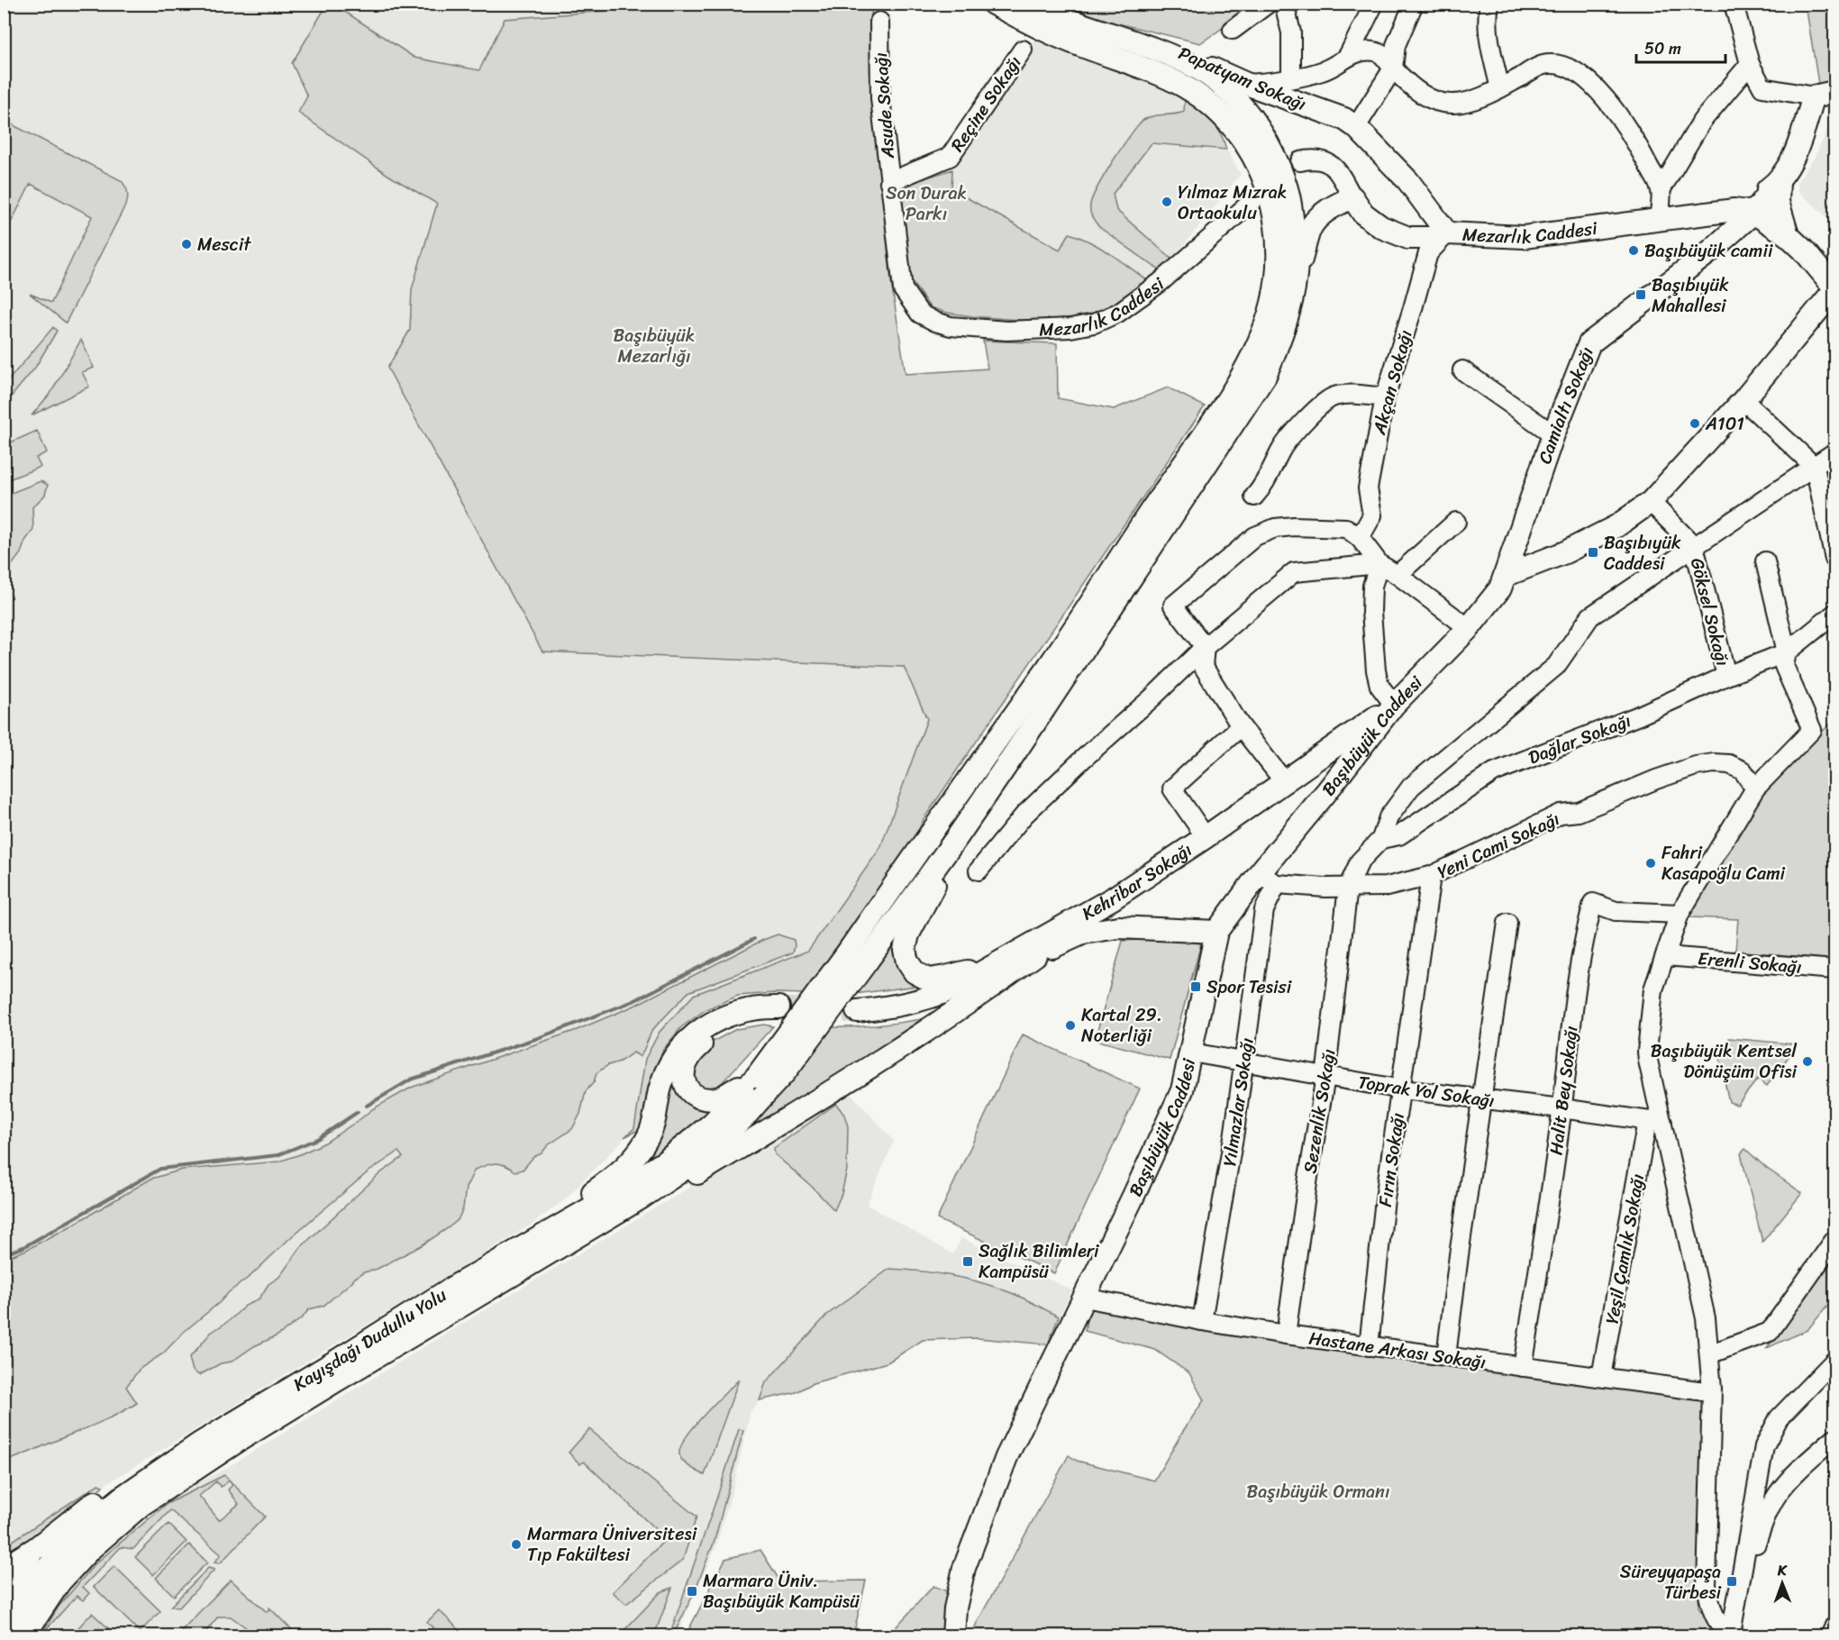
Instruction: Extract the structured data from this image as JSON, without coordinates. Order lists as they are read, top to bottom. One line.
{"streets":{"main road":["Papatyam Sokağı","Mezarlık Caddesi","Camialtı Sokağı","Başıbüyük Caddesi","Kehribar Sokağı","Kayışdağı Dudullu Yolu"],"street":["Reçine Sokağı","Asude Sokağı","Akçan Sokağı","Göksel Sokağı","Dağlar Sokağı","Yeni Cami Sokağı","Erenli Sokağı","Halit Bey Sokağı","Toprak Yol Sokağı","Yılmazlar Sokağı","Sezenlik Sokağı","Fırın Sokağı","Yeşil Çamlık Sokağı","Hastane Arkası Sokağı"]},"crossings":[["Papatyam Sokağı","Mezarlık Caddesi"],["Papatyam Sokağı","Akçan Sokağı"],["Reçine Sokağı","Asude Sokağı"],["Asude Sokağı","Mezarlık Caddesi"],["Mezarlık Caddesi","Akçan Sokağı"],["Mezarlık Caddesi","Camialtı Sokağı"],["Camialtı Sokağı","Başıbüyük Caddesi"],["Göksel Sokağı","Dağlar Sokağı"],["Başıbüyük Caddesi","Yeni Cami Sokağı"],["Başıbüyük Caddesi","Kehribar Sokağı"],["Başıbüyük Caddesi","Toprak Yol Sokağı"],["Başıbüyük Caddesi","Yılmazlar Sokağı"],["Başıbüyük Caddesi","Hastane Arkası Sokağı"],["Dağlar Sokağı","Sezenlik Sokağı"],["Yeni Cami Sokağı","Yılmazlar Sokağı"],["Yeni Cami Sokağı","Sezenlik Sokağı"],["Yeni Cami Sokağı","Fırın Sokağı"],["Halit Bey Sokağı","Toprak Yol Sokağı"],["Halit Bey Sokağı","Hastane Arkası Sokağı"],["Toprak Yol Sokağı","Yılmazlar Sokağı"],["Toprak Yol Sokağı","Sezenlik Sokağı"],["Toprak Yol Sokağı","Fırın Sokağı"],["Toprak Yol Sokağı","Yeşil Çamlık Sokağı"],["Yılmazlar Sokağı","Hastane Arkası Sokağı"],["Sezenlik Sokağı","Hastane Arkası Sokağı"],["Fırın Sokağı","Hastane Arkası Sokağı"],["Yeşil Çamlık Sokağı","Hastane Arkası Sokağı"]],"parks":["Son Durak Parkı","Başıbüyük Mezarlığı","Başıbüyük Ormanı"],"places":{"other":["Yılmaz Mızrak Ortaokulu","Mescit","Başıbüyük camii","A101","Fahri Kasapoğlu Cami","Kartal 29. Noterliği","Başıbüyük Kentsel Dönüşüm Ofisi","Marmara Üniversitesi Tıp Fakültesi"],"transit":["Başıbıyük Mahallesi","Başıbıyük Caddesi","Spor Tesisi","Sağlık Bilimleri Kampüsü","Süreyyapaşa Türbesi","Marmara Üniv. Başıbüyük Kampüsü"]},"scale_bar":"50 m","north":"top"}
